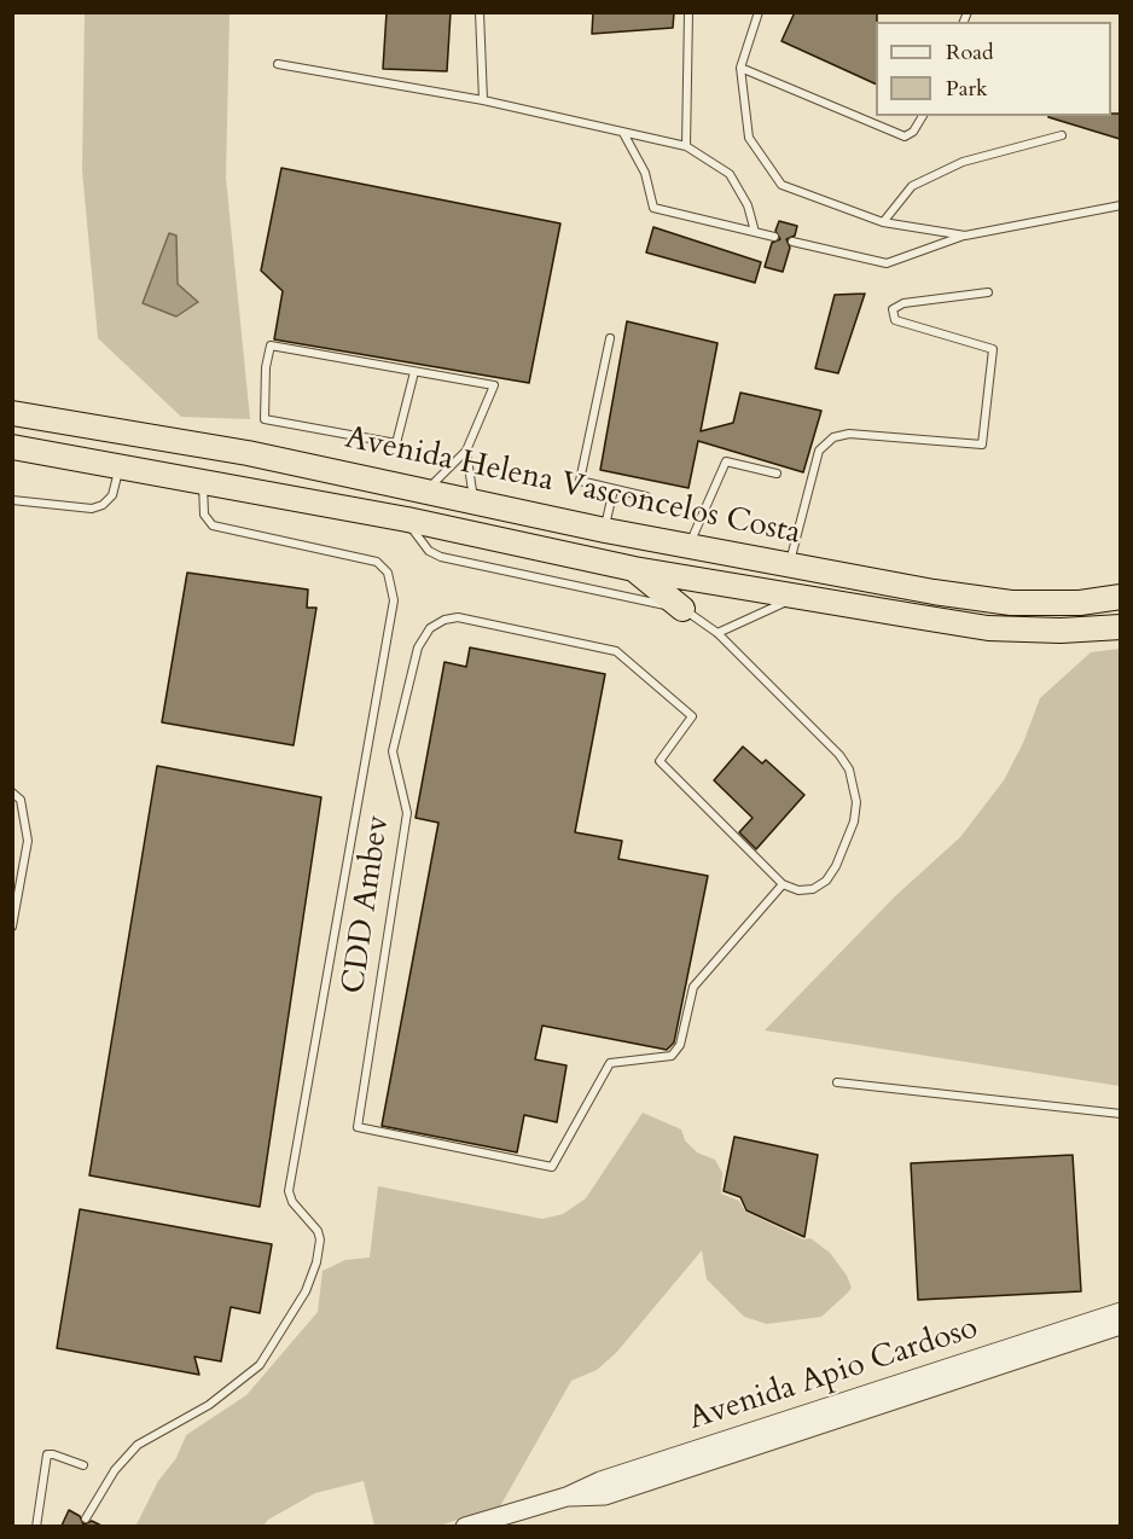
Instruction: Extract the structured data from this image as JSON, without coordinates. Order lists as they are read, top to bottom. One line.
{"streets":{"highway":["Avenida Helena Vasconcelos Costa"],"street":["Avenida Apio Cardoso"],"lane":["CDD Ambev"]},"legend":["Road","Park"]}
